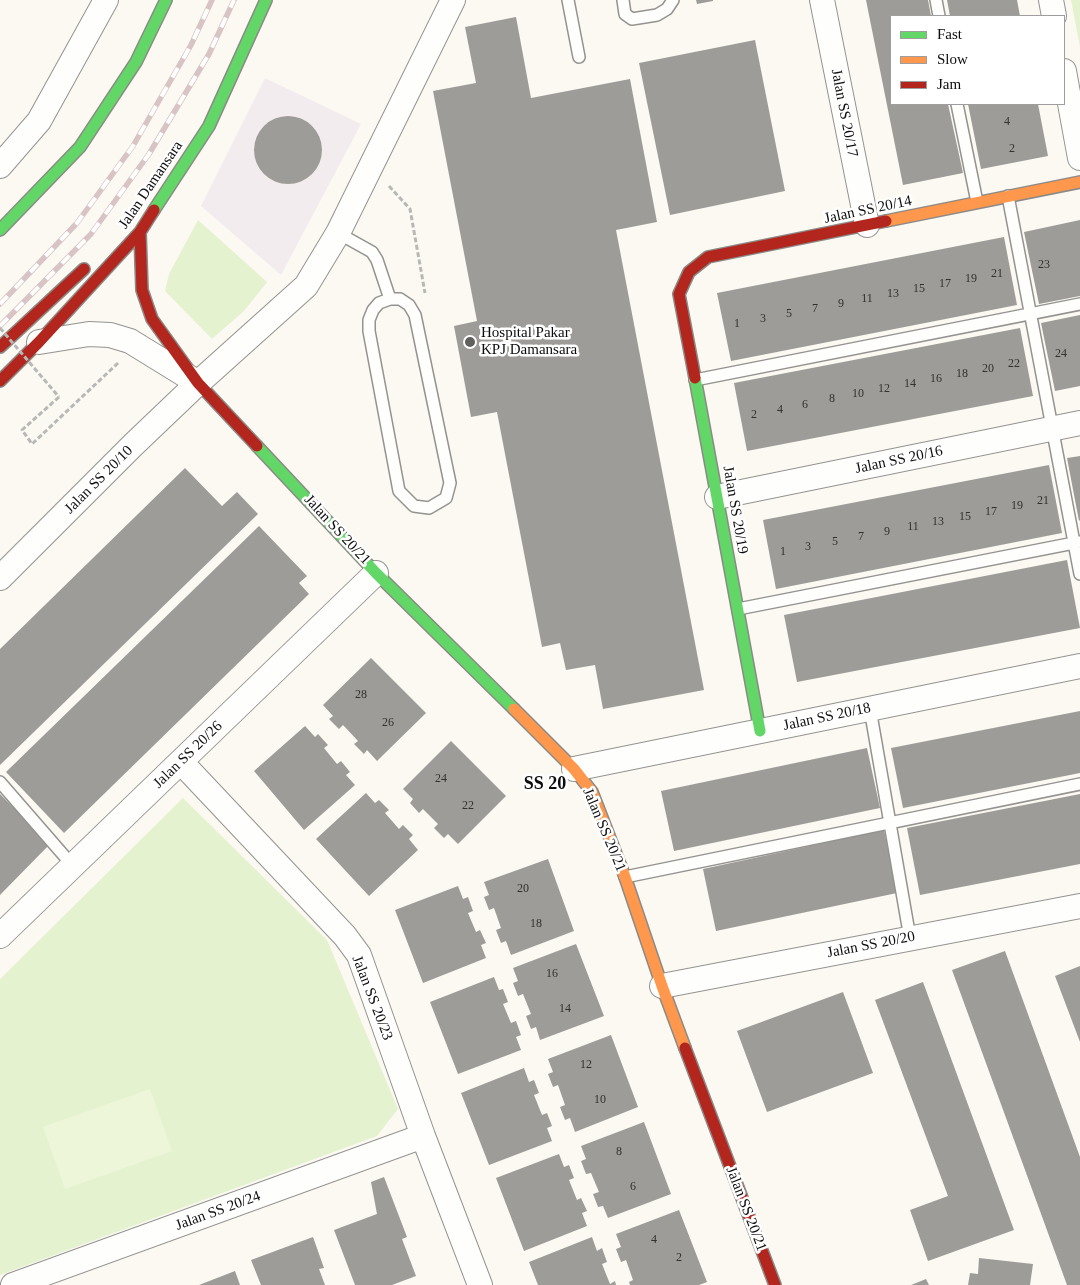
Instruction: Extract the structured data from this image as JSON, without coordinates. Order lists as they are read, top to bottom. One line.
{"streets":{"street":["Jalan SS 20/17","Jalan Damansara","Jalan SS 20/14","Jalan SS 20/16","Jalan SS 20/10","Jalan SS 20/19","Jalan SS 20/21","Jalan SS 20/18","Jalan SS 20/26","Jalan SS 20/20","Jalan SS 20/23","Jalan SS 20/24"]},"crossings":[["Jalan SS 20/17","Jalan SS 20/14"],["Jalan Damansara","Jalan SS 20/21"],["Jalan SS 20/14","Jalan SS 20/19"],["Jalan SS 20/16","Jalan SS 20/19"],["Jalan SS 20/10","Jalan SS 20/21"],["Jalan SS 20/19","Jalan SS 20/18"],["Jalan SS 20/21","Jalan SS 20/18"],["Jalan SS 20/21","Jalan SS 20/26"],["Jalan SS 20/21","Jalan SS 20/20"],["Jalan SS 20/26","Jalan SS 20/23"],["Jalan SS 20/23","Jalan SS 20/24"]],"districts":["SS 20"],"places":["Hospital Pakar KPJ Damansara"],"house_numbers":["4","2","23","21","19","17","15","13","11","9","7","5","3","1","24","22","20","18","16","14","12","10","8","6","4","2","21","19","17","15","13","11","9","7","5","3","1","28","26","24","22","20","18","16","14","12","10","8","6","4","2"],"legend":["Fast","Slow","Jam"]}
